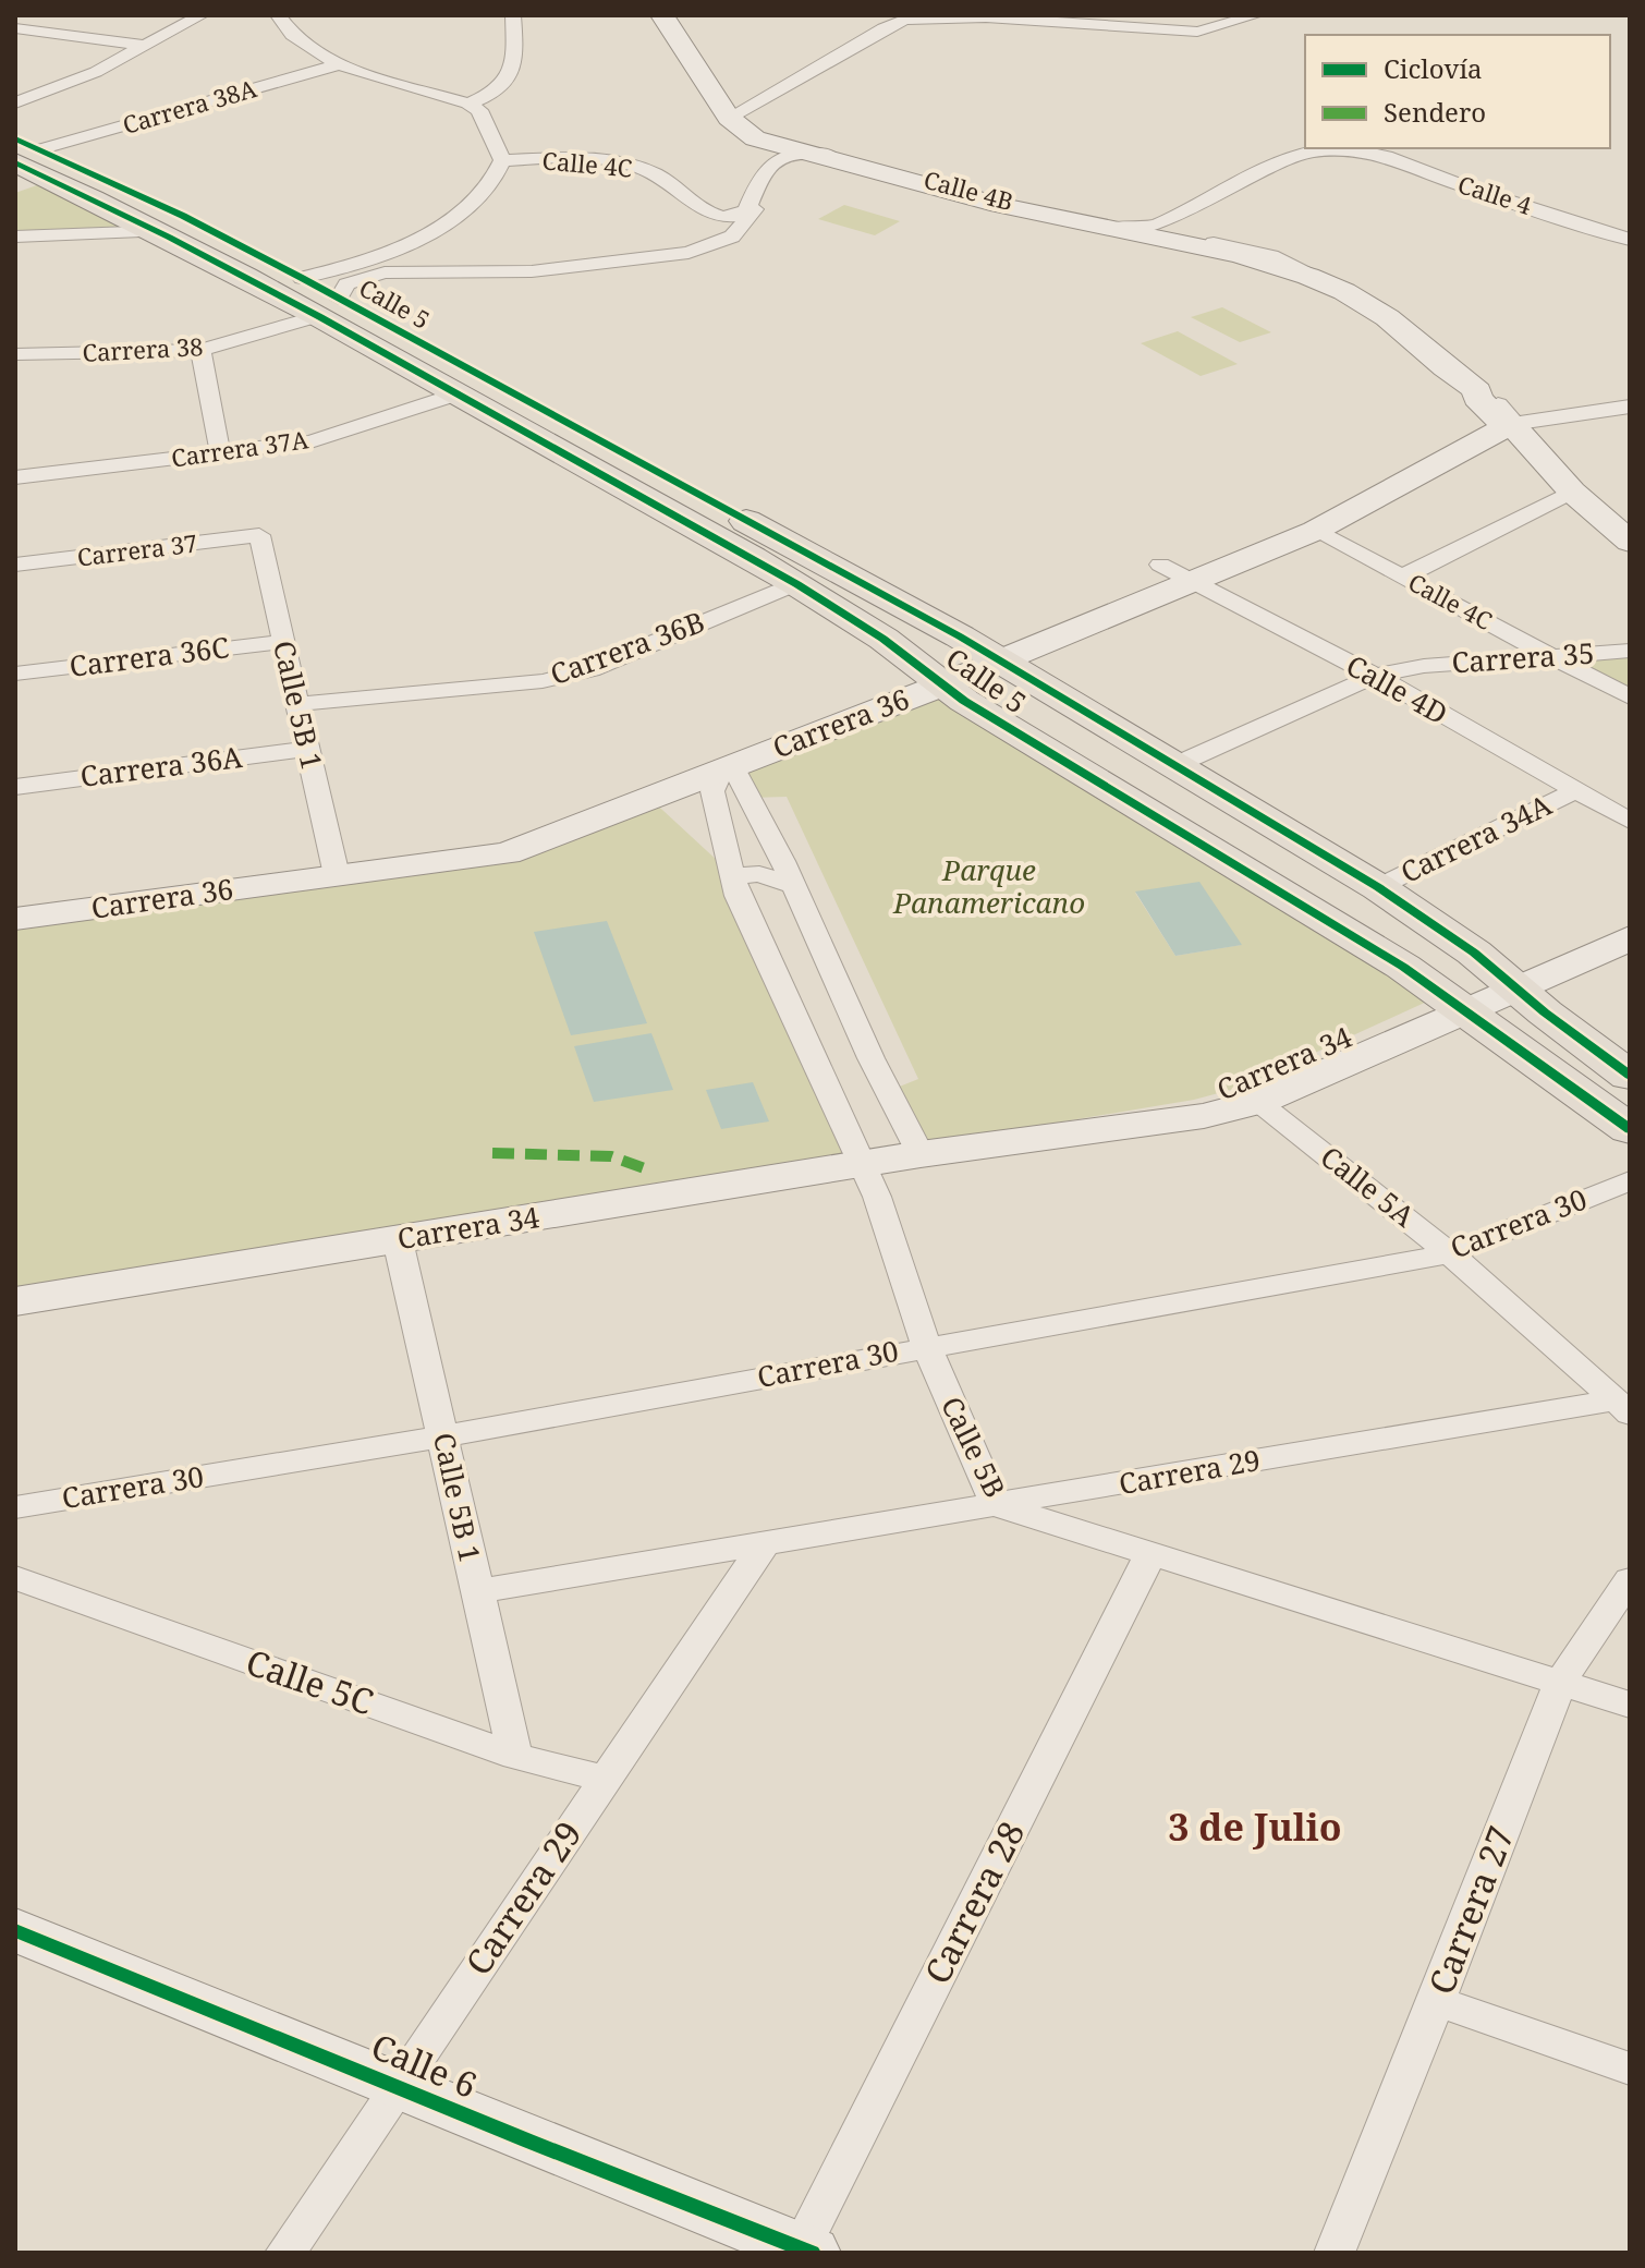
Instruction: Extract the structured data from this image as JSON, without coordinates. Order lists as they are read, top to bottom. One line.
{"streets":{"main road":["Calle 5"],"street":["Carrera 38A","Calle 4C","Calle 4B","Calle 4","Carrera 38","Carrera 37A","Carrera 37","Carrera 36B","Carrera 36C","Carrera 35","Calle 4D","Calle 5B 1","Carrera 36","Carrera 36A","Carrera 34A","Carrera 34","Calle 5A","Carrera 30","Calle 5B","Carrera 29","Calle 5C","Carrera 28","Carrera 27","Calle 6"]},"crossings":[["Carrera 38A","Calle 5"],["Calle 4C","Carrera 38"],["Calle 4C","Carrera 35"],["Calle 4C","Carrera 36"],["Calle 4B","Calle 4"],["Calle 4B","Carrera 36"],["Calle 5","Carrera 38"],["Calle 5","Carrera 37A"],["Calle 5","Carrera 36B"],["Calle 5","Carrera 35"],["Calle 5","Carrera 36"],["Calle 5","Carrera 34A"],["Calle 5","Carrera 34"],["Carrera 37","Calle 5B 1"],["Carrera 36B","Calle 5B 1"],["Carrera 36C","Calle 5B 1"],["Carrera 35","Calle 4D"],["Calle 4D","Carrera 36"],["Calle 4D","Carrera 34A"],["Calle 5B 1","Carrera 36"],["Calle 5B 1","Carrera 36A"],["Calle 5B 1","Carrera 34"],["Calle 5B 1","Carrera 30"],["Calle 5B 1","Carrera 29"],["Calle 5B 1","Calle 5C"],["Carrera 36","Calle 5B"],["Carrera 34","Calle 5A"],["Carrera 34","Calle 5B"],["Calle 5A","Carrera 30"],["Calle 5A","Carrera 29"],["Carrera 30","Calle 5B"],["Calle 5B","Carrera 29"],["Calle 5B","Carrera 28"],["Calle 5B","Carrera 27"],["Carrera 29","Calle 5C"],["Carrera 29","Calle 6"],["Carrera 28","Calle 6"]],"districts":["3 de Julio"],"parks":["Parque Panamericano"],"legend":["Ciclovía","Sendero"]}
